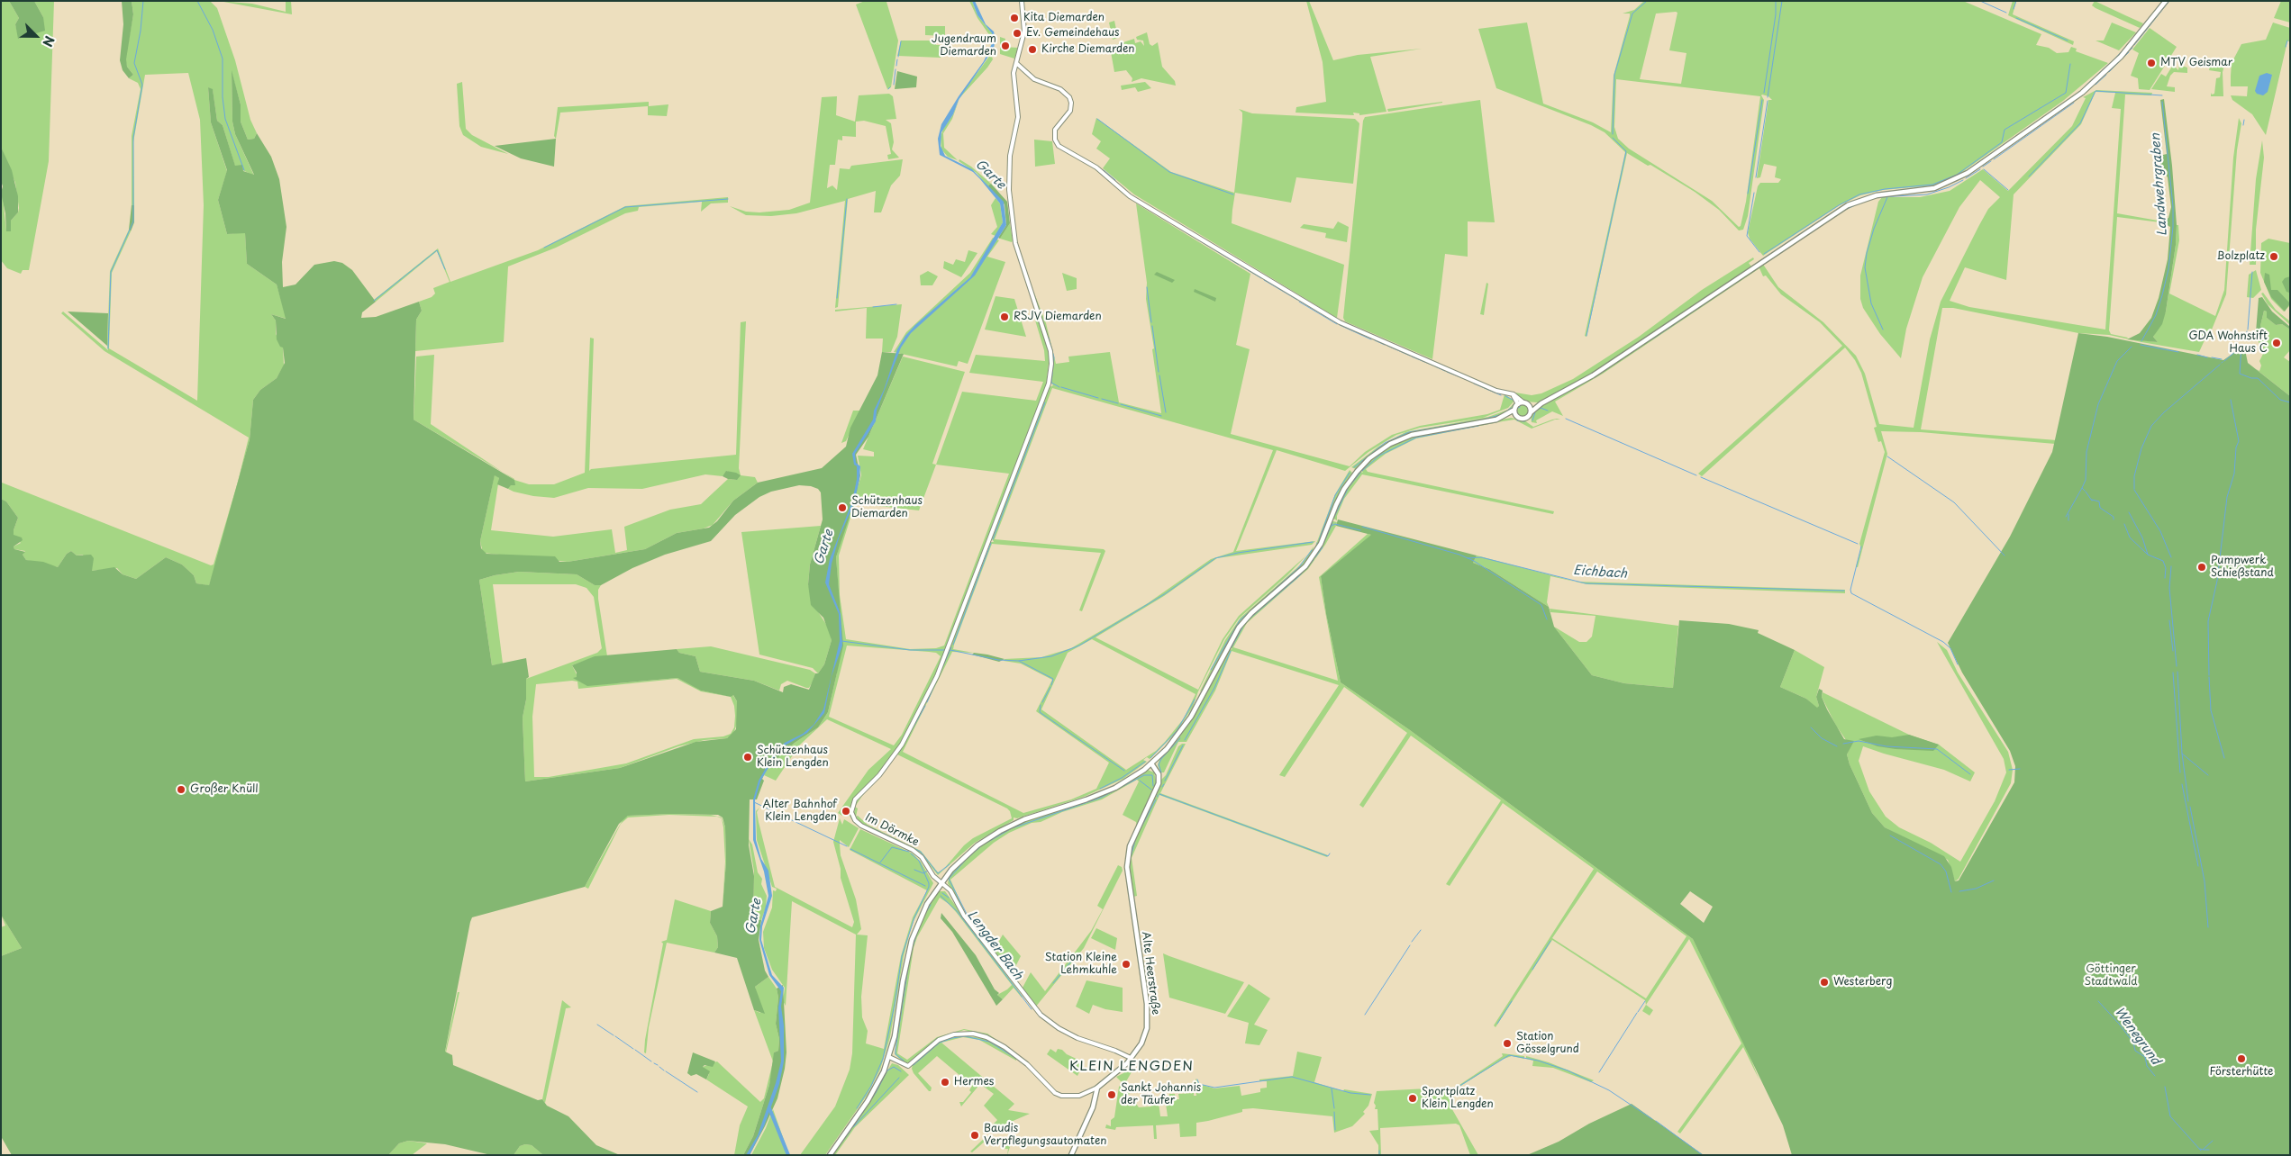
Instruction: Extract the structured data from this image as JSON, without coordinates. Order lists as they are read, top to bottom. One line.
{"streets":{"main road":["Alte Heerstraße"],"street":["Im Dörmke"]},"crossings":[["Im Dörmke","Alte Heerstraße"]],"districts":["KLEIN LENGDEN"],"water":["Garte","Landwehrgraben","Eichbach","Lengder Bach","Wenegrund"],"parks":["Göttinger Stadtwald"],"places":["Kita Diemarden","Ev. Gemeindehaus","Jugendraum Diemarden","Kirche Diemarden","MTV Geismar","Bolzplatz","RSJV Diemarden","GDA Wohnstift Haus C","Schützenhaus Diemarden","Pumpwerk Schießstand","Schützenhaus Klein Lengden","Großer Knüll","Alter Bahnhof Klein Lengden","Station Kleine Lehmkuhle","Westerberg","Station Gösselgrund","Försterhütte","Hermes","Sankt Johannis der Täufer","Sportplatz Klein Lengden","Baudis Verpflegungsautomaten"],"north":"bottom right"}
